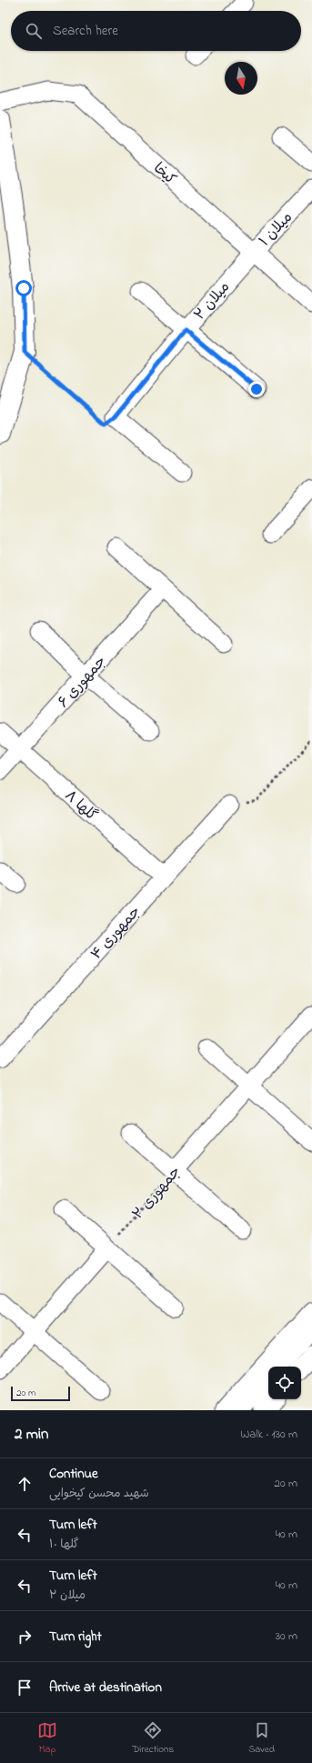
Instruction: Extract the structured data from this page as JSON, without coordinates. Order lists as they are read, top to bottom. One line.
{"streets":{"street":["کیخا","میلان ۱","میلان ۲","جمهوری ۶","گلها ۸","جمهوری ۴","جمهوری ۲"]},"crossings":[["کیخا","میلان ۱"],["کیخا","میلان ۲"],["میلان ۱","میلان ۲"],["جمهوری ۶","گلها ۸"],["گلها ۸","جمهوری ۴"]],"scale_bar":"20 m","north":"bottom","page":{"search":"Search here","scale":"20 m","heading":["2 min","Walk · 130 m"],"list":[["Continue","شهید محسن کیخوایی","20 m"],["Turn left","گلها ۱۰","40 m"],["Turn left","میلان ۲","40 m"],["Turn right","30 m"],"Arrive at destination"],"nav":["Map","Directions","Saved"]}}
